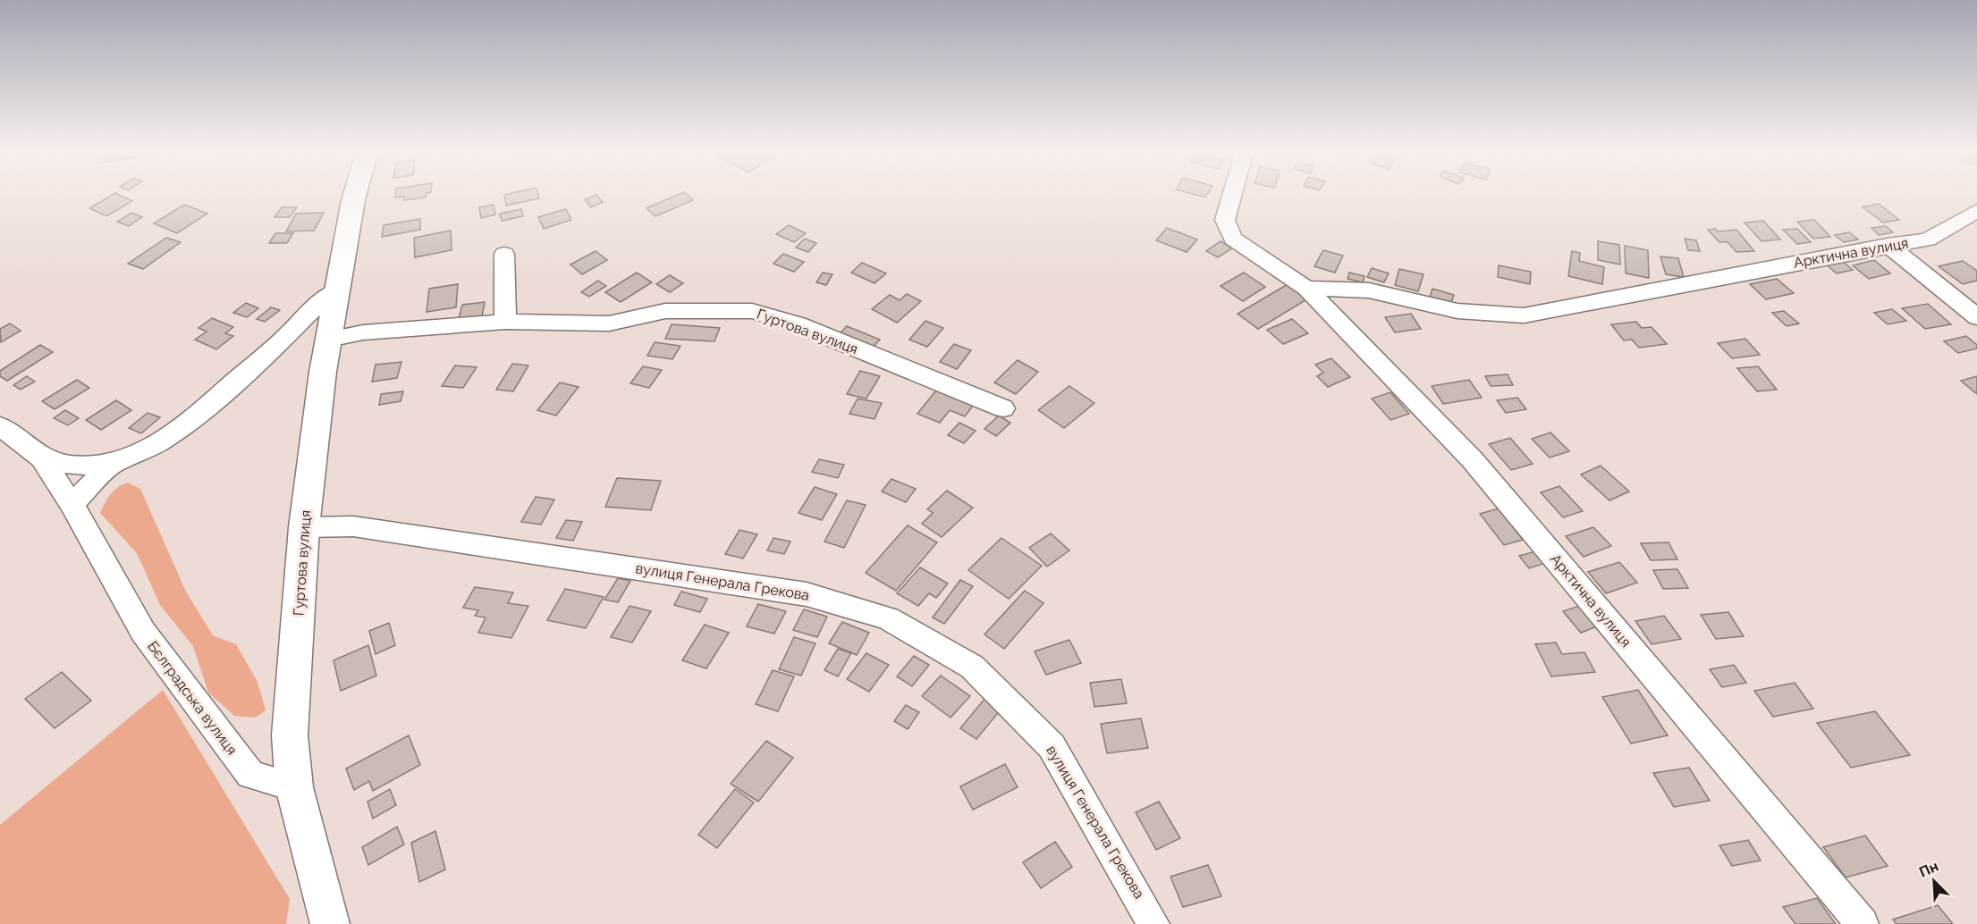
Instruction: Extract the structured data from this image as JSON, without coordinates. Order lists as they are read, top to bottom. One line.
{"streets":{"street":["Арктична вулиця","Гуртова вулиця","вулиця Генерала Грекова","Бєлградська вулиця"]},"crossings":[["Гуртова вулиця","вулиця Генерала Грекова"],["Гуртова вулиця","Бєлградська вулиця"]],"north":"top left"}
